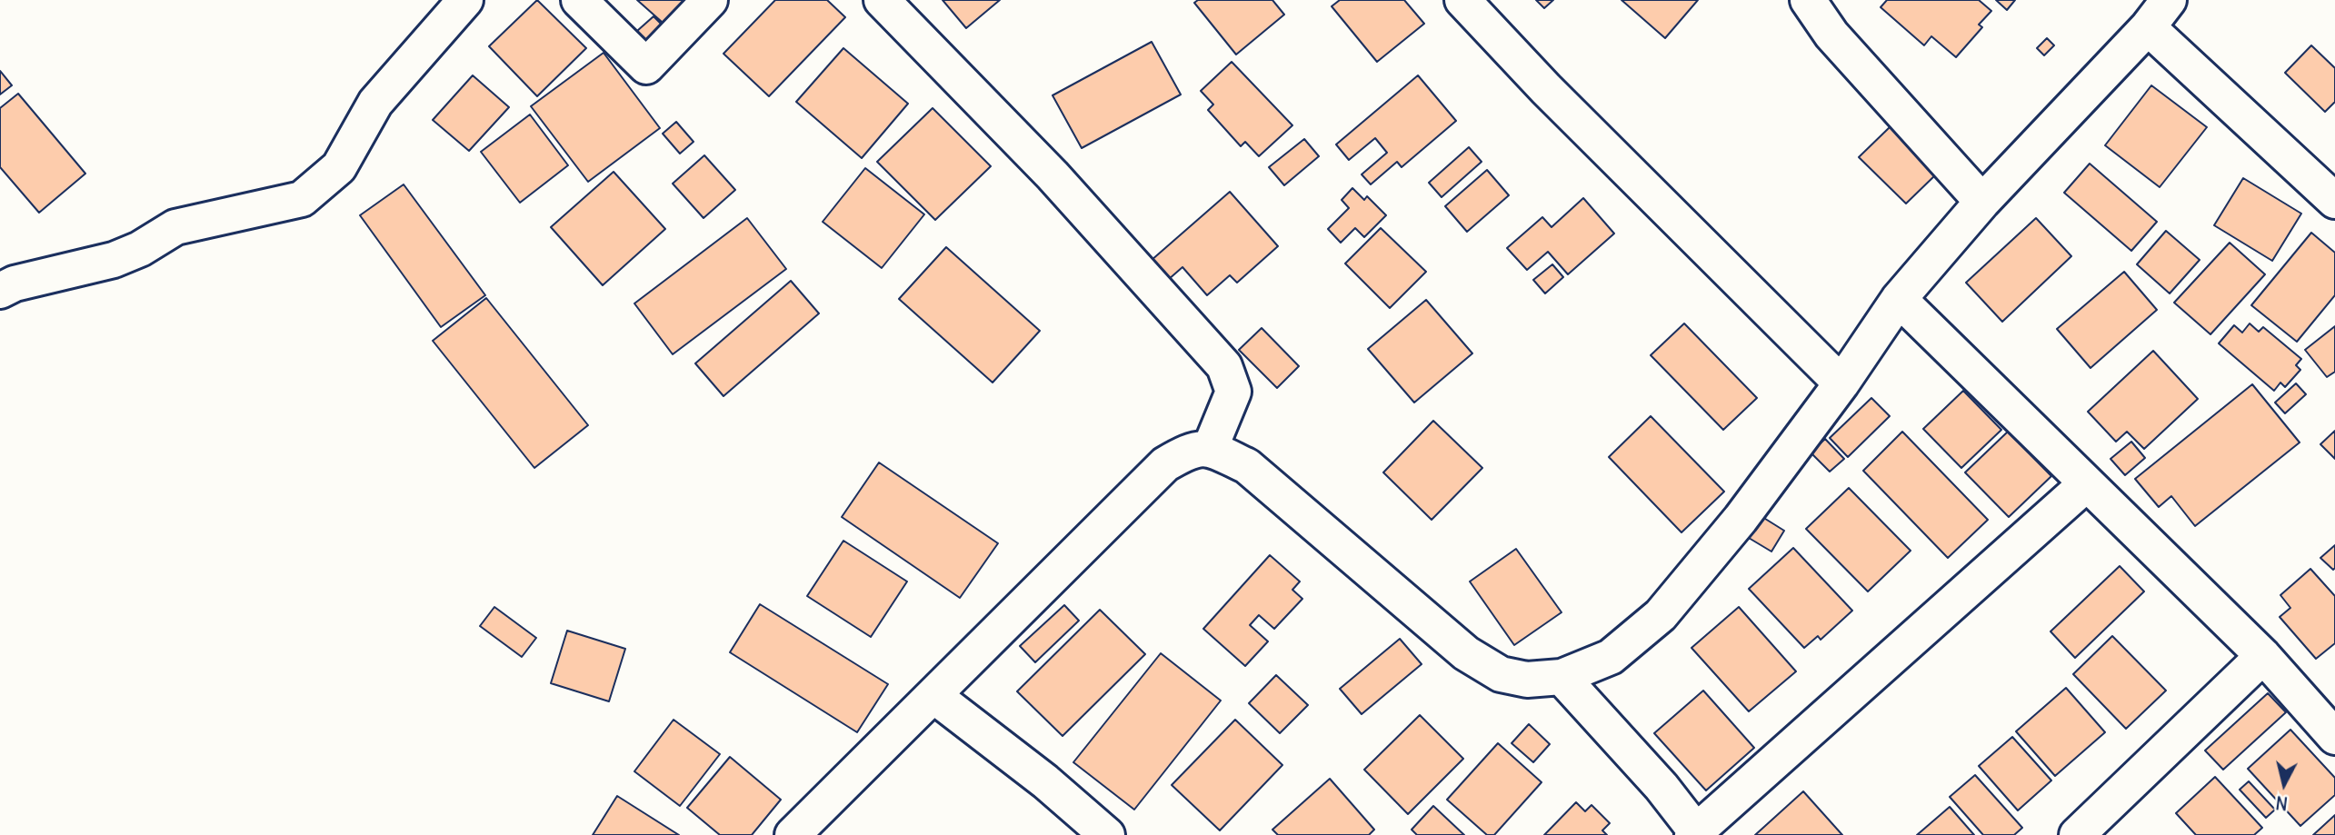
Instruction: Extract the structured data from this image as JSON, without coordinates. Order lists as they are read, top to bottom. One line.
{"north":"bottom"}
